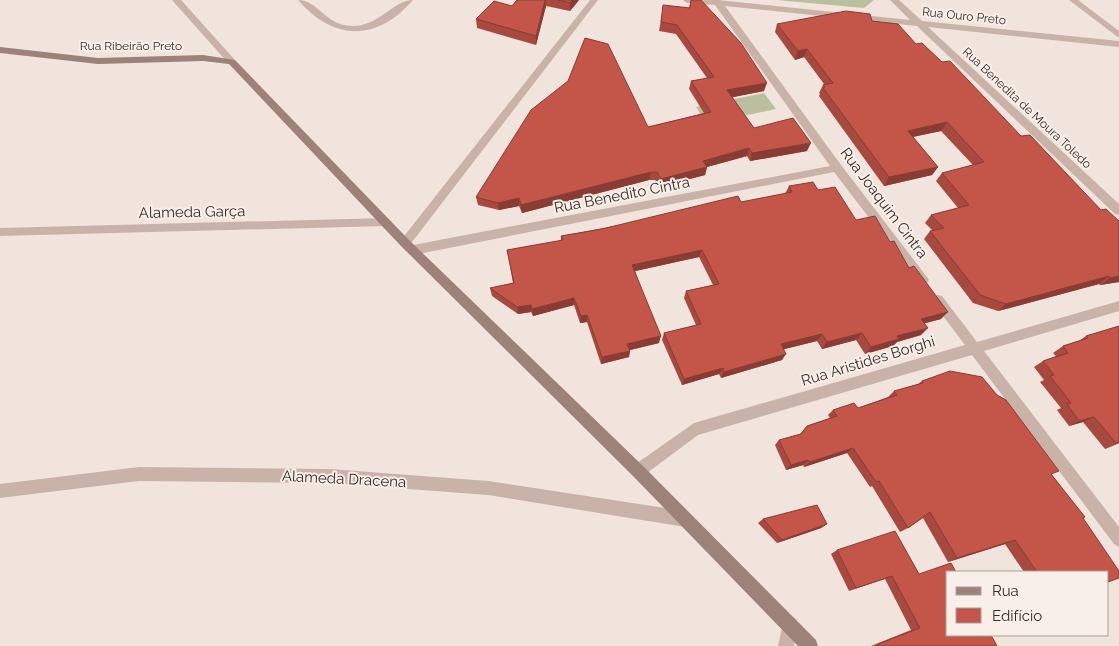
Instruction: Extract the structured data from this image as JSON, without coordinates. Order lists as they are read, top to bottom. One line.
{"streets":{"main road":["Rua Ribeirão Preto"],"street":["Rua Ouro Preto","Rua Benedita de Moura Toledo","Rua Benedito Cintra","Rua Joaquim Cintra","Alameda Garça","Rua Aristides Borghi","Alameda Dracena"]},"crossings":[["Rua Ouro Preto","Rua Benedita de Moura Toledo"],["Rua Ouro Preto","Rua Joaquim Cintra"],["Rua Benedito Cintra","Rua Joaquim Cintra"],["Rua Joaquim Cintra","Rua Aristides Borghi"]],"legend":["Rua","Edifício"]}
